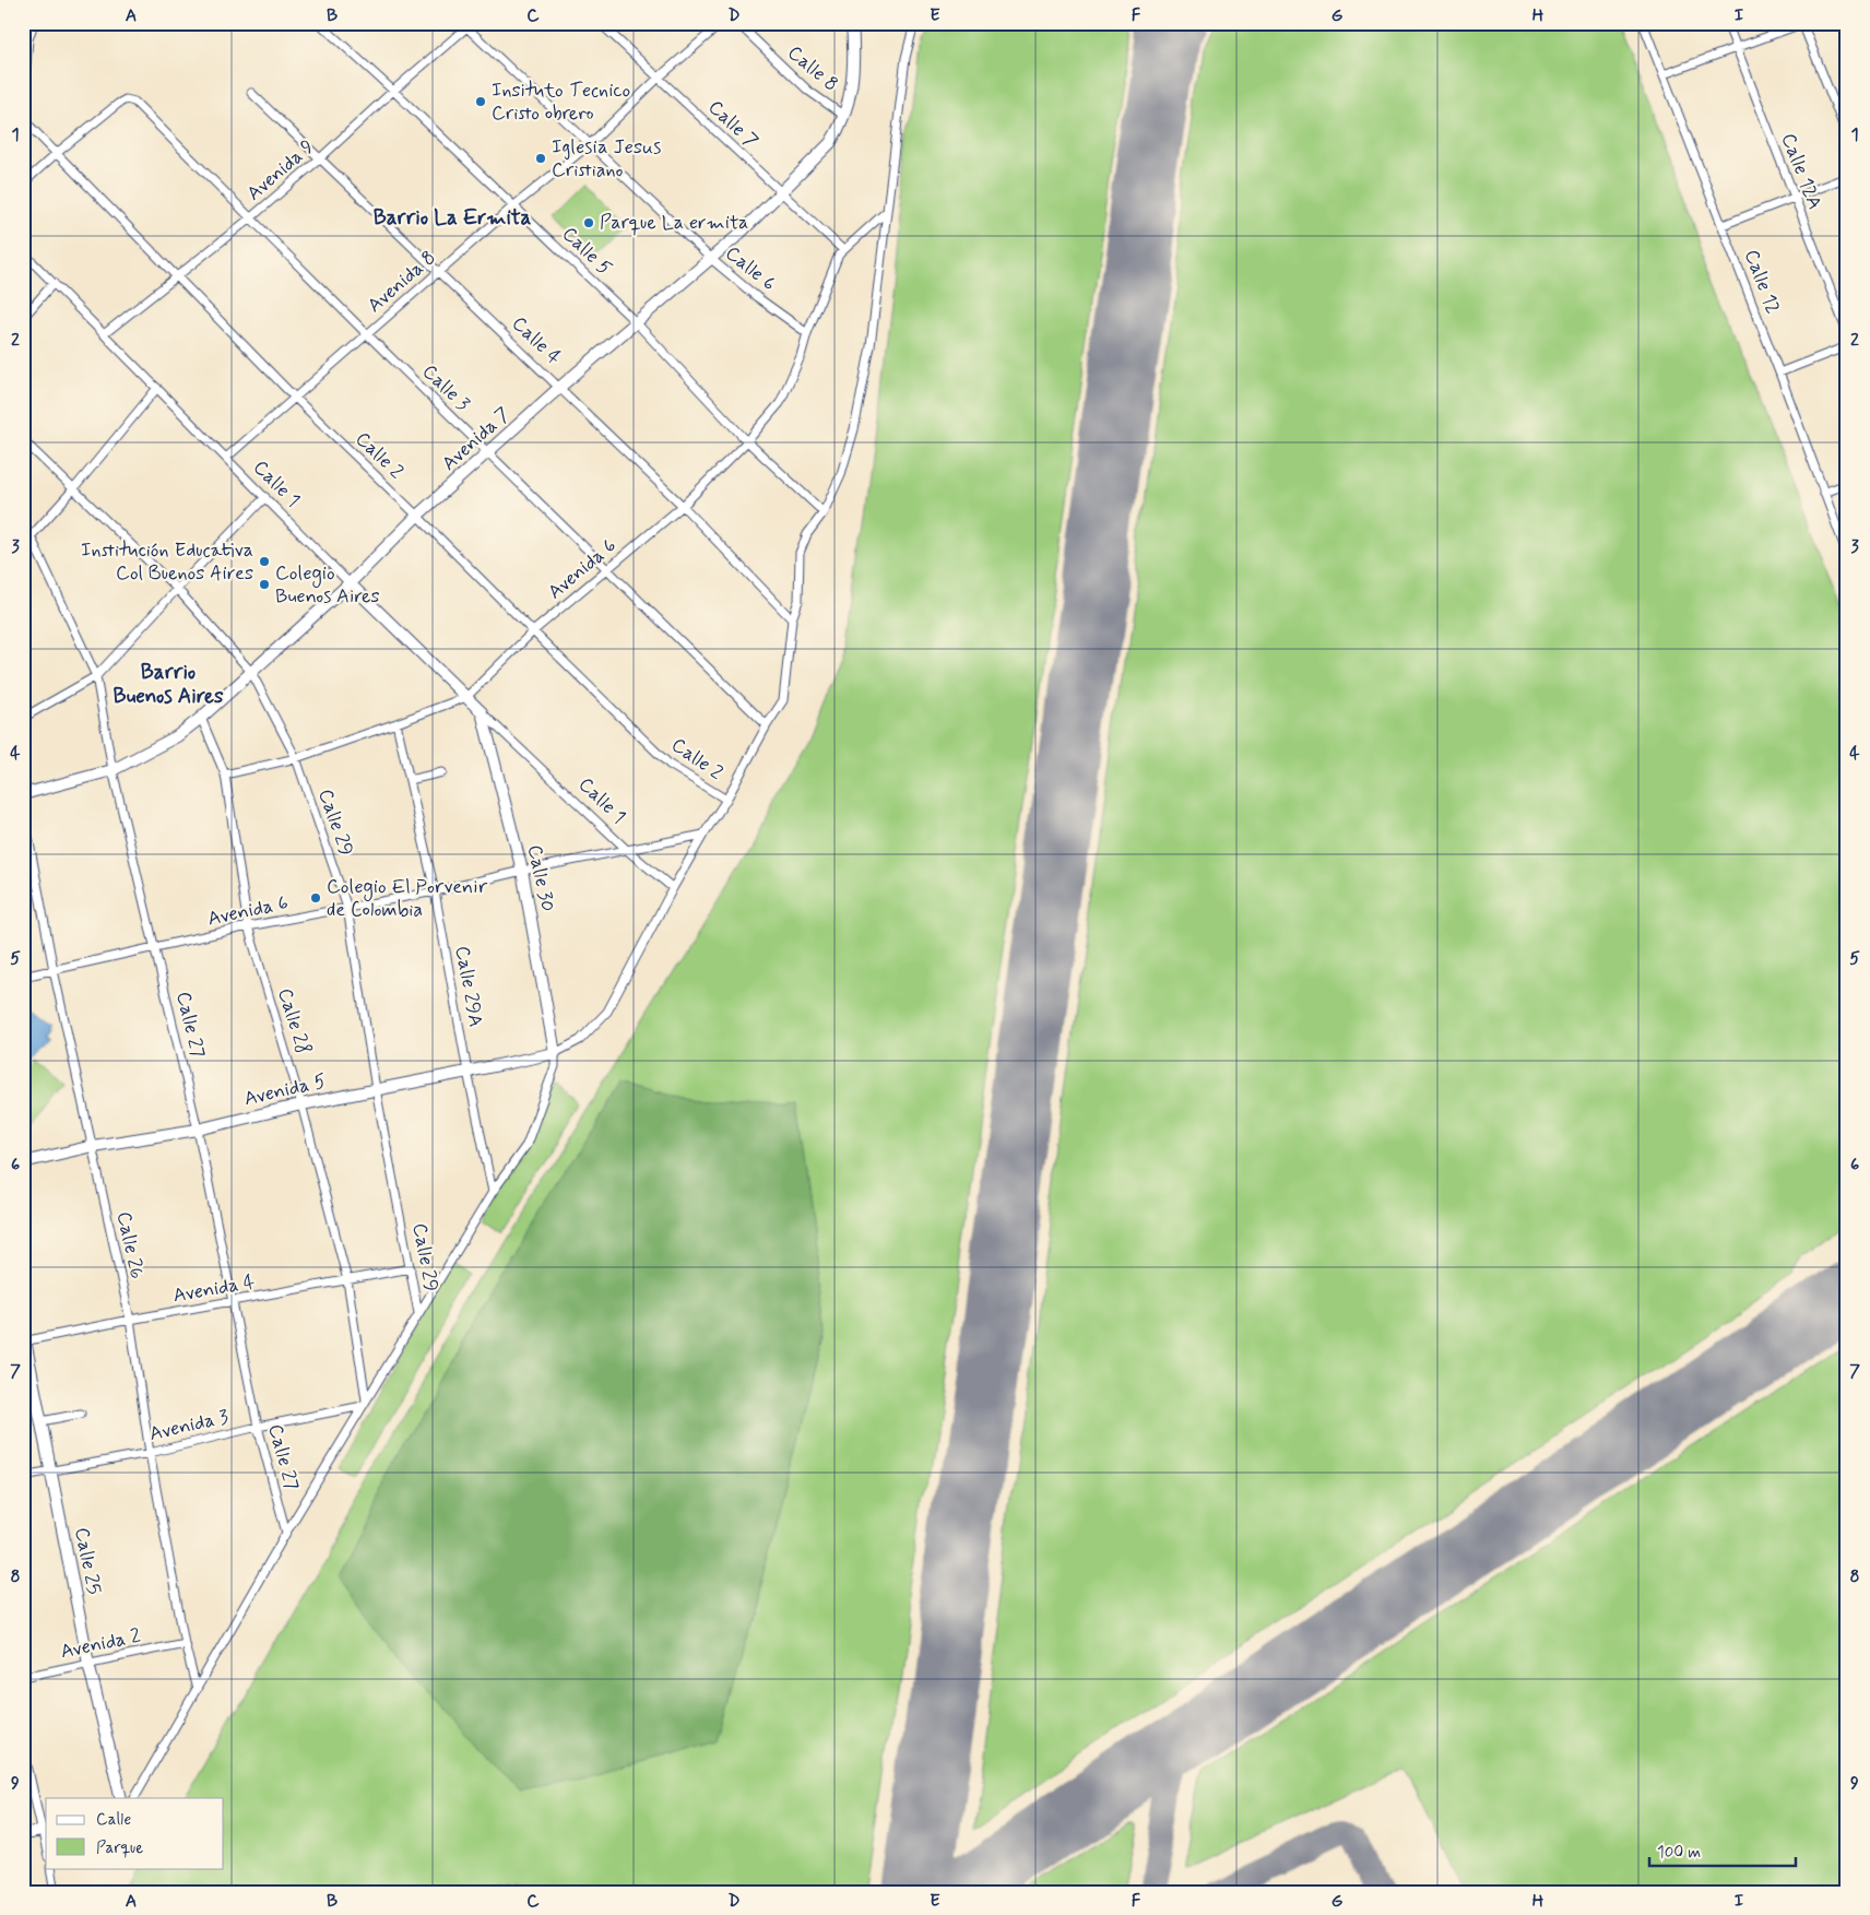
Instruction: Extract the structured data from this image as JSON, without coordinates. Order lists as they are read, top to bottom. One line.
{"streets":{"street":["Calle 8","Calle 7","Avenida 9","Calle 12A","Calle 5","Calle 6","Avenida 8","Calle 12","Calle 4","Calle 3","Avenida 7","Calle 2","Calle 1","Avenida 6","Calle 29","Calle 30","Calle 29A","Calle 28","Calle 27","Avenida 5","Calle 26","Avenida 4","Avenida 3","Calle 25","Avenida 2"]},"crossings":[["Calle 8","Avenida 7"],["Calle 7","Avenida 8"],["Calle 7","Avenida 7"],["Calle 7","Avenida 6"],["Avenida 9","Calle 5"],["Avenida 9","Calle 6"],["Avenida 9","Calle 4"],["Avenida 9","Calle 3"],["Avenida 9","Calle 2"],["Avenida 9","Calle 1"],["Calle 5","Avenida 8"],["Calle 5","Avenida 7"],["Calle 5","Avenida 6"],["Calle 6","Avenida 8"],["Calle 6","Avenida 7"],["Calle 6","Avenida 6"],["Avenida 8","Calle 4"],["Avenida 8","Calle 3"],["Avenida 8","Calle 2"],["Avenida 8","Calle 1"],["Calle 4","Avenida 7"],["Calle 4","Avenida 6"],["Calle 3","Avenida 7"],["Calle 3","Calle 2"],["Calle 3","Avenida 6"],["Avenida 7","Calle 2"],["Avenida 7","Calle 1"],["Avenida 7","Calle 29"],["Avenida 7","Calle 28"],["Avenida 7","Calle 27"],["Calle 2","Avenida 6"],["Calle 1","Avenida 6"],["Calle 1","Calle 30"],["Avenida 6","Calle 29"],["Avenida 6","Calle 30"],["Avenida 6","Calle 29A"],["Avenida 6","Calle 28"],["Avenida 6","Calle 27"],["Avenida 6","Calle 26"],["Calle 29","Avenida 5"],["Calle 29","Avenida 4"],["Calle 30","Avenida 5"],["Calle 29A","Avenida 5"],["Calle 28","Avenida 5"],["Calle 28","Avenida 4"],["Calle 28","Avenida 3"],["Calle 27","Avenida 5"],["Calle 27","Avenida 4"],["Calle 27","Avenida 3"],["Avenida 5","Calle 26"],["Calle 26","Avenida 4"],["Calle 26","Avenida 3"],["Calle 26","Avenida 2"],["Avenida 4","Calle 25"],["Avenida 3","Calle 25"],["Calle 25","Avenida 2"]],"districts":["Barrio La Ermita","Barrio Buenos Aires"],"places":["Insituto Tecnico Cristo obrero","Iglesia Jesus Cristiano","Parque La ermita","Institución Educativa Col Buenos Aires","Colegio Buenos Aires","Colegio El Porvenir de Colombia"],"legend":["Calle","Parque"],"scale_bar":"100 m","grid":{"columns":["A","B","C","D","E","F","G","H","I"],"rows":["1","2","3","4","5","6","7","8","9"]}}
